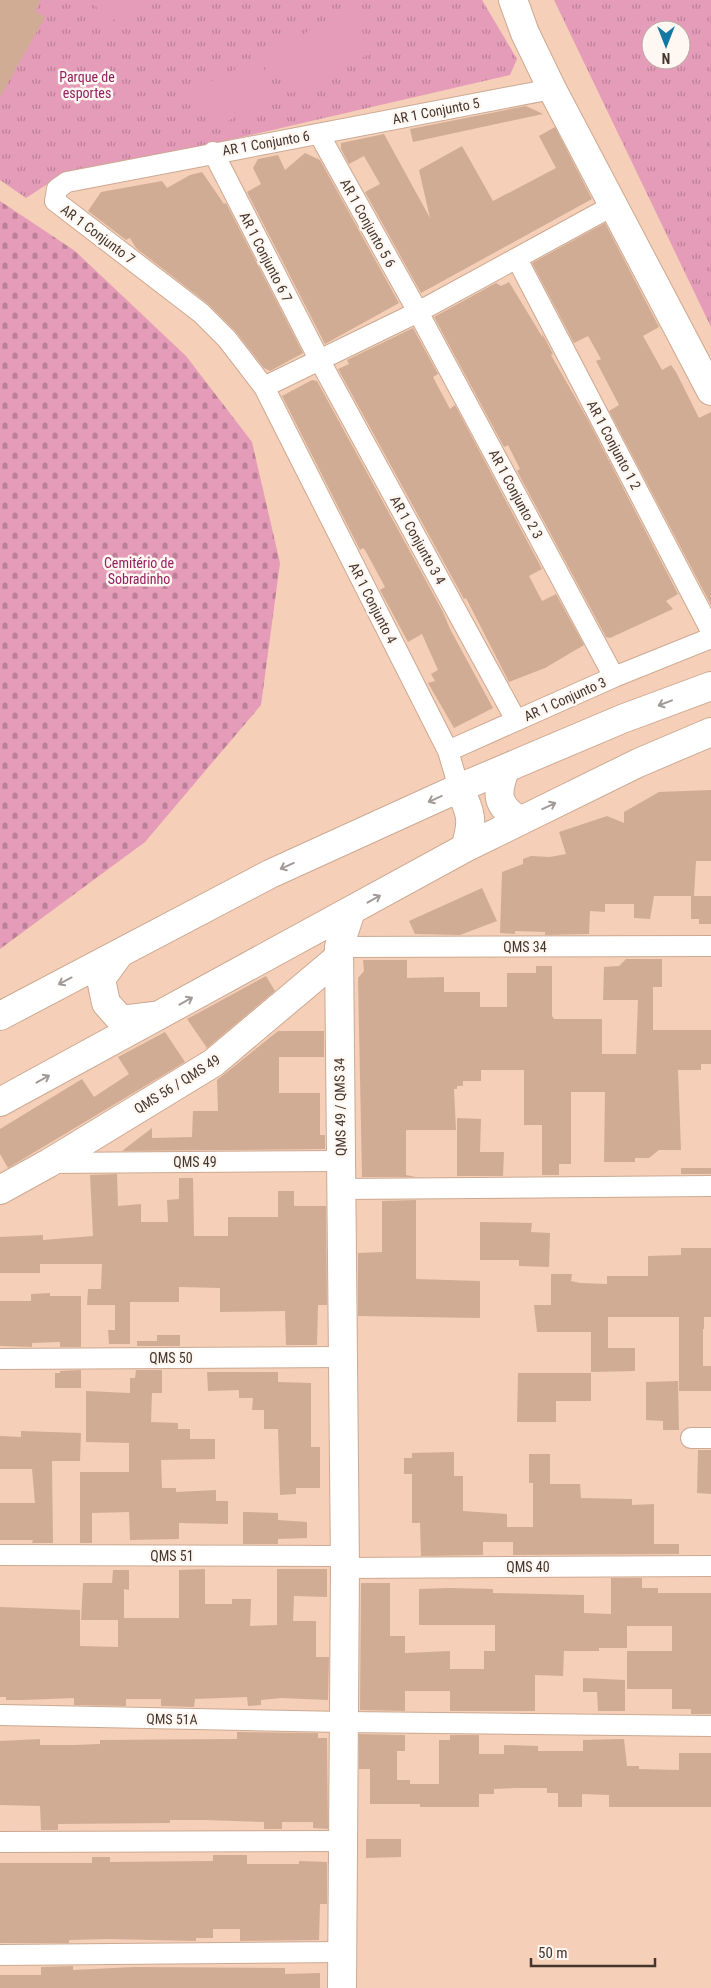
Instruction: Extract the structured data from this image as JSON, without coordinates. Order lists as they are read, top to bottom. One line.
{"streets":{"street":["AR 1 Conjunto 5","AR 1 Conjunto 6","AR 1 Conjunto 5 6","AR 1 Conjunto 7","AR 1 Conjunto 6 7","AR 1 Conjunto 1 2","AR 1 Conjunto 2 3","AR 1 Conjunto 3 4","AR 1 Conjunto 4","AR 1 Conjunto 3","QMS 34","QMS 56 / QMS 49","QMS 49 / QMS 34","QMS 49","QMS 50","QMS 51","QMS 40","QMS 51A"]},"crossings":[["AR 1 Conjunto 5","AR 1 Conjunto 6"],["AR 1 Conjunto 5","AR 1 Conjunto 5 6"],["AR 1 Conjunto 6","AR 1 Conjunto 5 6"],["AR 1 Conjunto 6","AR 1 Conjunto 7"],["AR 1 Conjunto 6","AR 1 Conjunto 6 7"],["AR 1 Conjunto 5 6","AR 1 Conjunto 2 3"],["AR 1 Conjunto 7","AR 1 Conjunto 6 7"],["AR 1 Conjunto 7","AR 1 Conjunto 4"],["AR 1 Conjunto 6 7","AR 1 Conjunto 3 4"],["AR 1 Conjunto 2 3","AR 1 Conjunto 3"],["AR 1 Conjunto 3 4","AR 1 Conjunto 3"],["QMS 34","QMS 56 / QMS 49"],["QMS 34","QMS 49 / QMS 34"],["QMS 56 / QMS 49","QMS 49 / QMS 34"],["QMS 56 / QMS 49","QMS 49"],["QMS 49 / QMS 34","QMS 49"],["QMS 49 / QMS 34","QMS 50"],["QMS 49 / QMS 34","QMS 51"],["QMS 49 / QMS 34","QMS 40"],["QMS 49 / QMS 34","QMS 51A"],["QMS 51","QMS 40"]],"parks":["Parque de esportes","Cemitério de Sobradinho"],"scale_bar":"50 m","north":"bottom"}
